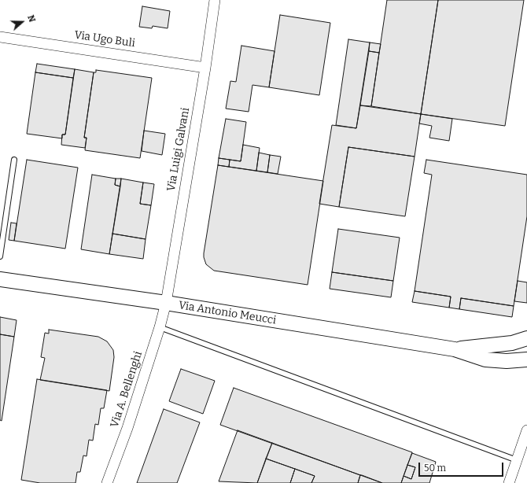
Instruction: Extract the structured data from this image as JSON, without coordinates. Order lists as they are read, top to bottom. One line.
{"streets":{"street":["Via Ugo Buli","Via Luigi Galvani","Via Antonio Meucci","Via A. Bellenghi"]},"crossings":[["Via Ugo Buli","Via Luigi Galvani"],["Via Luigi Galvani","Via Antonio Meucci"],["Via Luigi Galvani","Via A. Bellenghi"],["Via Antonio Meucci","Via A. Bellenghi"]],"scale_bar":"50 m","north":"right"}
